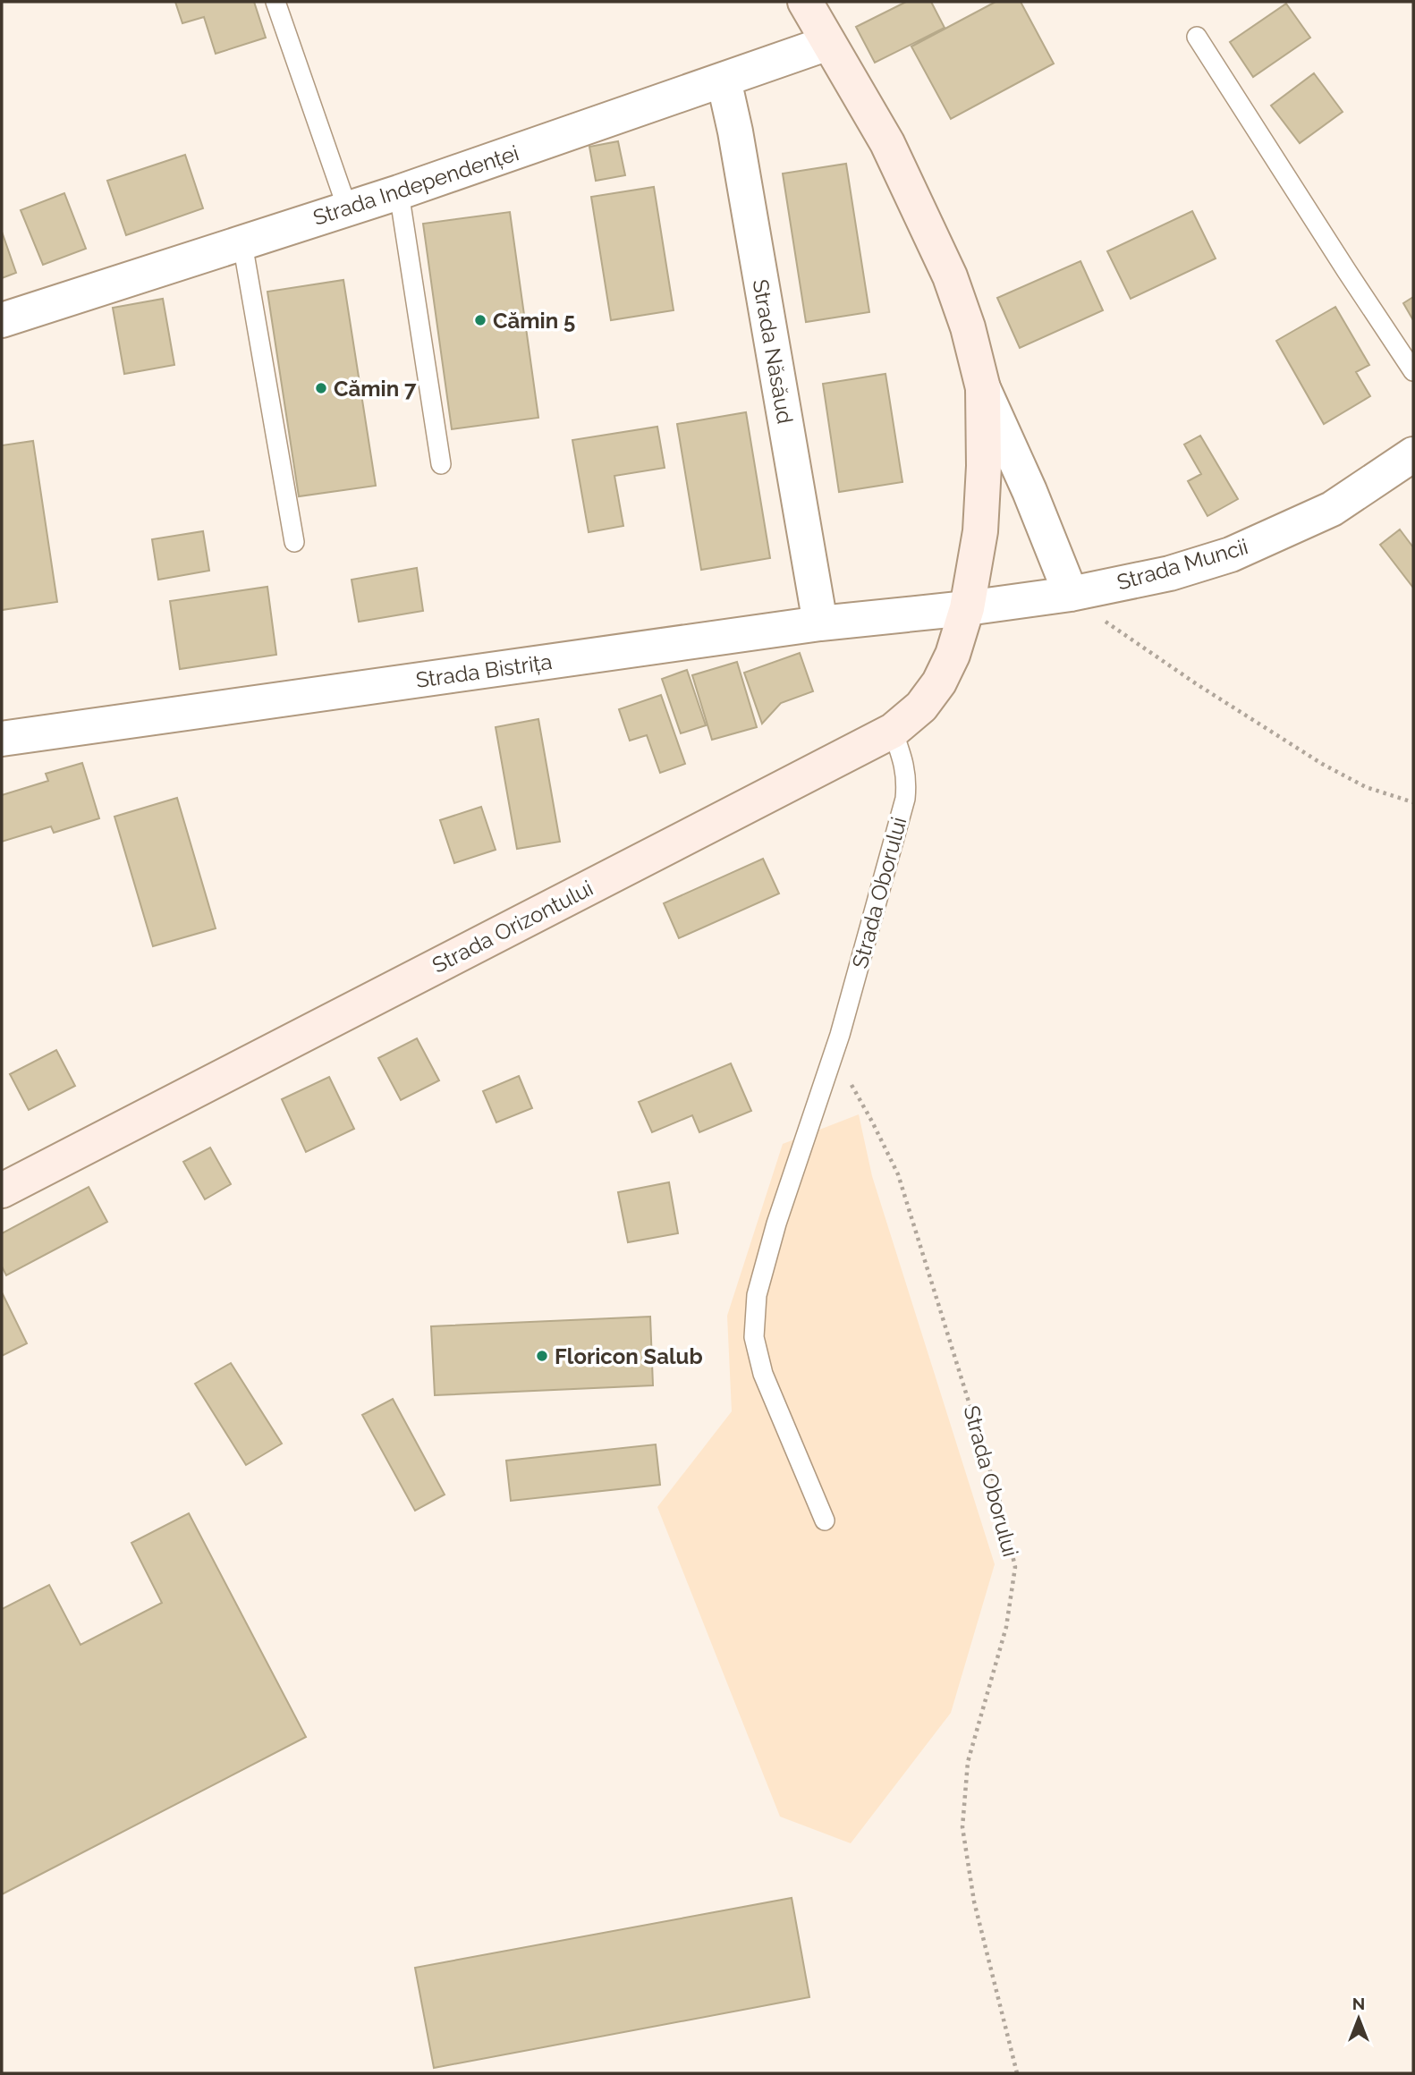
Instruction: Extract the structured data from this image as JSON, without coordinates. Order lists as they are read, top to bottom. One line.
{"streets":{"main road":["Strada Orizontului"],"street":["Strada Independenței","Strada Năsăud","Strada Muncii","Strada Bistrița"],"lane":["Strada Oborului"]},"crossings":[["Strada Independenței","Strada Năsăud"],["Strada Independenței","Strada Orizontului"],["Strada Năsăud","Strada Bistrița"],["Strada Muncii","Strada Bistrița"],["Strada Muncii","Strada Orizontului"],["Strada Bistrița","Strada Orizontului"],["Strada Oborului","Strada Orizontului"]],"places":["Cămin 5","Cămin 7","Floricon Salub"],"north":"top"}
